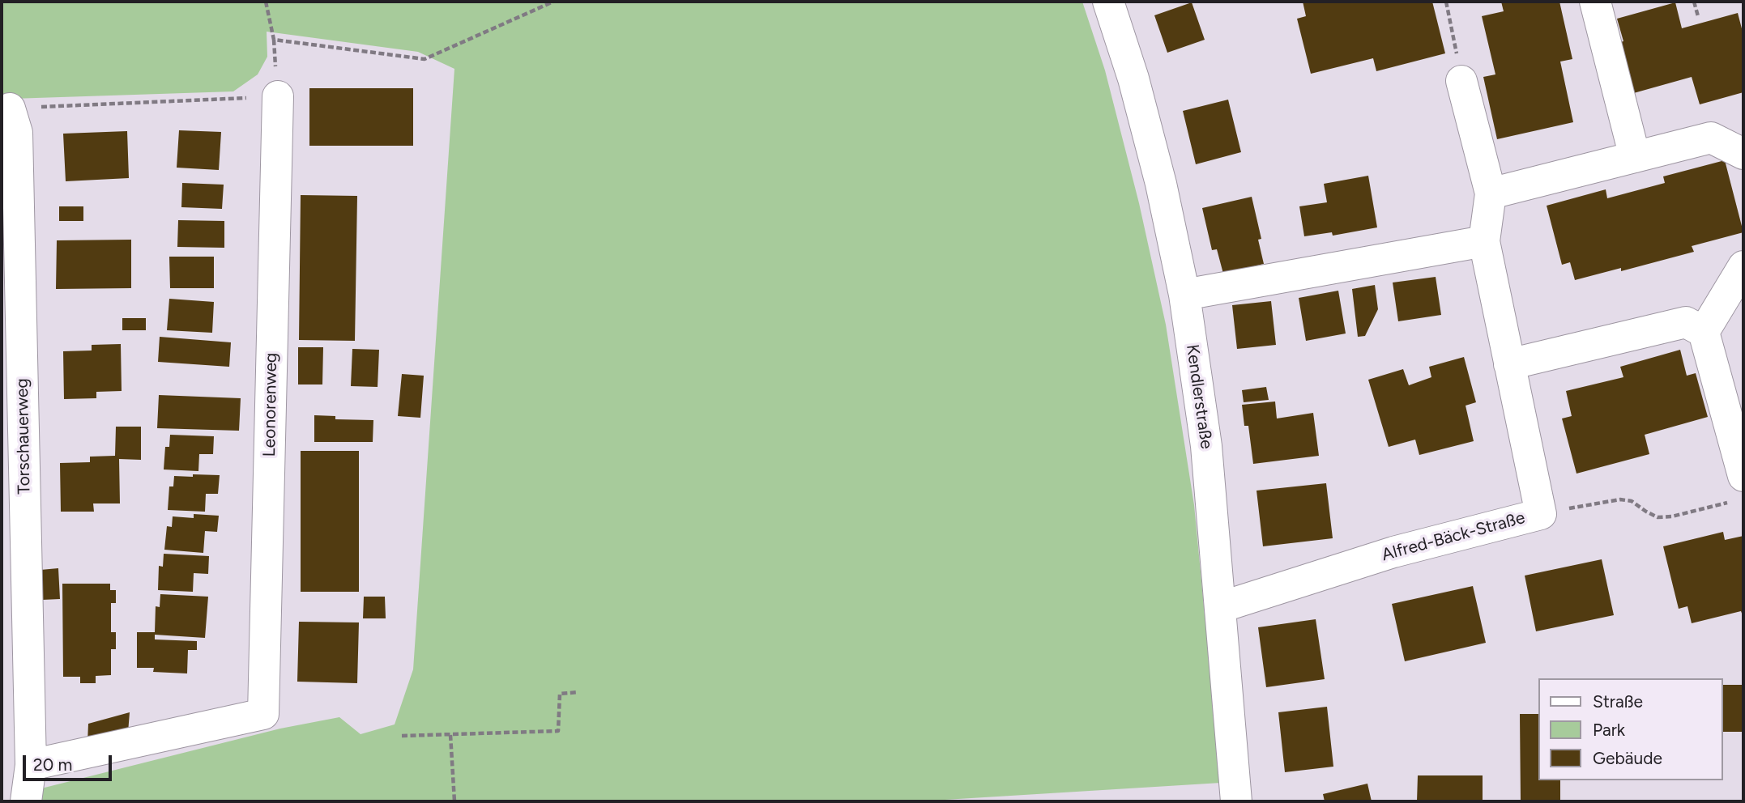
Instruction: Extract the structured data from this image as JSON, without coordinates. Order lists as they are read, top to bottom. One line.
{"streets":{"street":["Kendlerstraße","Leonorenweg","Torschauerweg","Alfred-Bäck-Straße"]},"crossings":[["Kendlerstraße","Alfred-Bäck-Straße"],["Leonorenweg","Torschauerweg"]],"legend":["Straße","Park","Gebäude"],"scale_bar":"20 m"}
